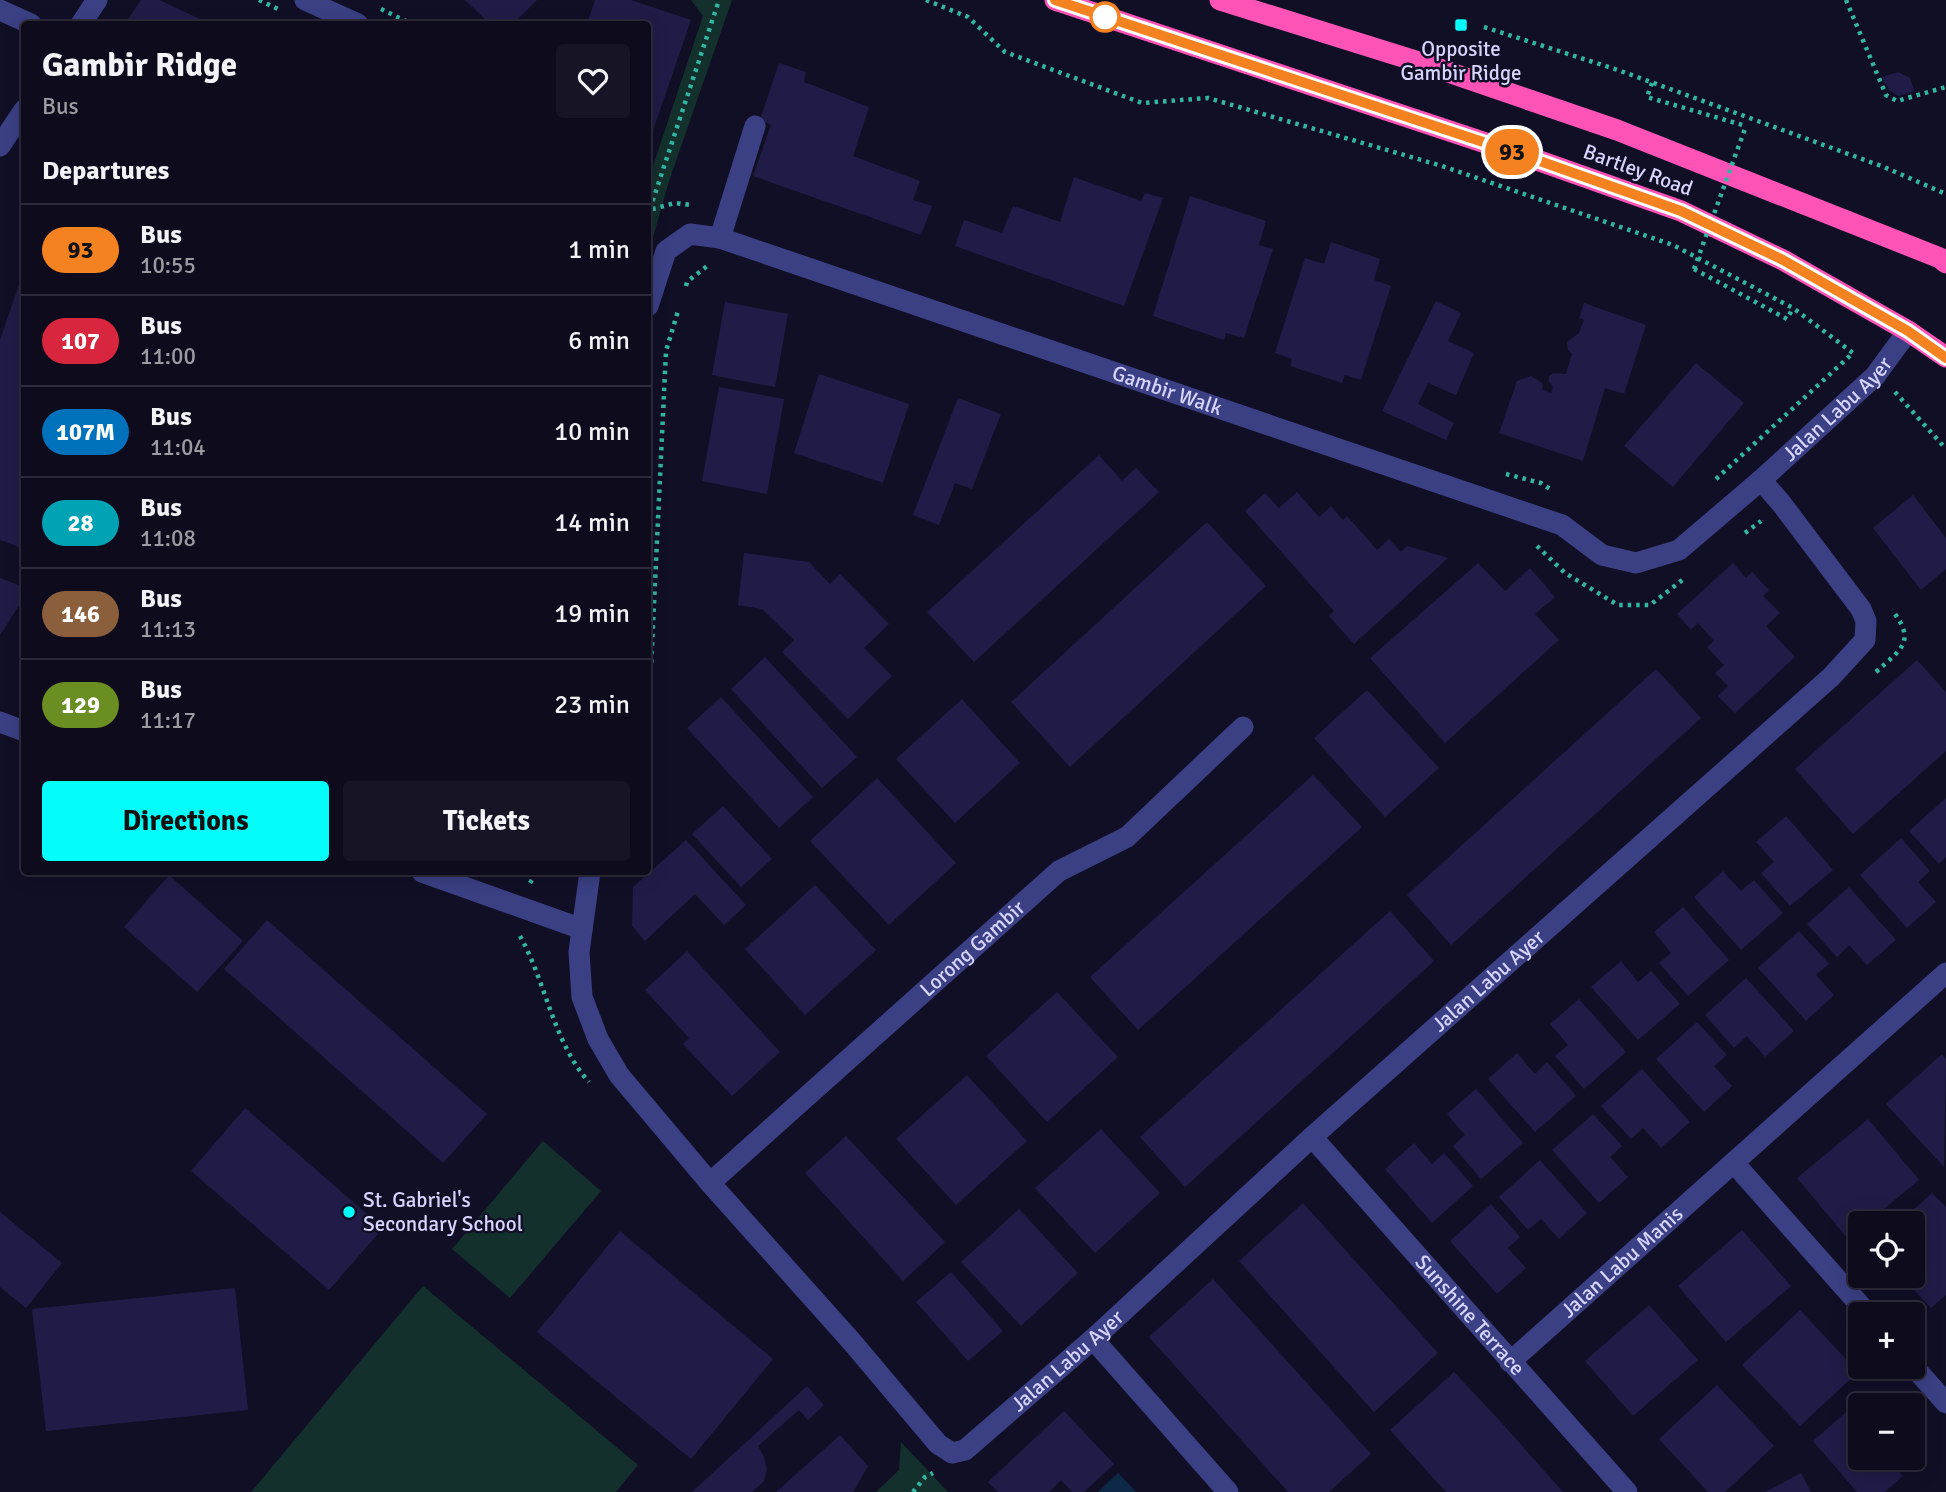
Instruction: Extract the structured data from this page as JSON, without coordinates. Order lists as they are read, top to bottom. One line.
{"streets":{"highway":["Bartley Road"],"street":["Gambir Walk","Jalan Labu Ayer","Lorong Gambir","Jalan Labu Manis","Sunshine Terrace"]},"crossings":[["Bartley Road","Jalan Labu Ayer"],["Gambir Walk","Jalan Labu Ayer"],["Jalan Labu Ayer","Lorong Gambir"],["Jalan Labu Ayer","Sunshine Terrace"],["Jalan Labu Manis","Sunshine Terrace"]],"places":{"transit":["Opposite Gambir Ridge"],"other":["St. Gabriel's Secondary School"]},"lines":["bus line 93"],"page":{"on_map":"93","heading":[["Gambir Ridge","Bus"],"Departures"],"list":[{"mark":"93","name":"Bus","note":"10:55","value":"1 min"},{"mark":"107","name":"Bus","note":"11:00","value":"6 min"},{"mark":"107M","name":"Bus","note":"11:04","value":"10 min"},{"mark":"28","name":"Bus","note":"11:08","value":"14 min"},{"mark":"146","name":"Bus","note":"11:13","value":"19 min"},{"mark":"129","name":"Bus","note":"11:17","value":"23 min"}],"buttons":["Directions","Tickets"],"map_buttons":["+","−"]}}
